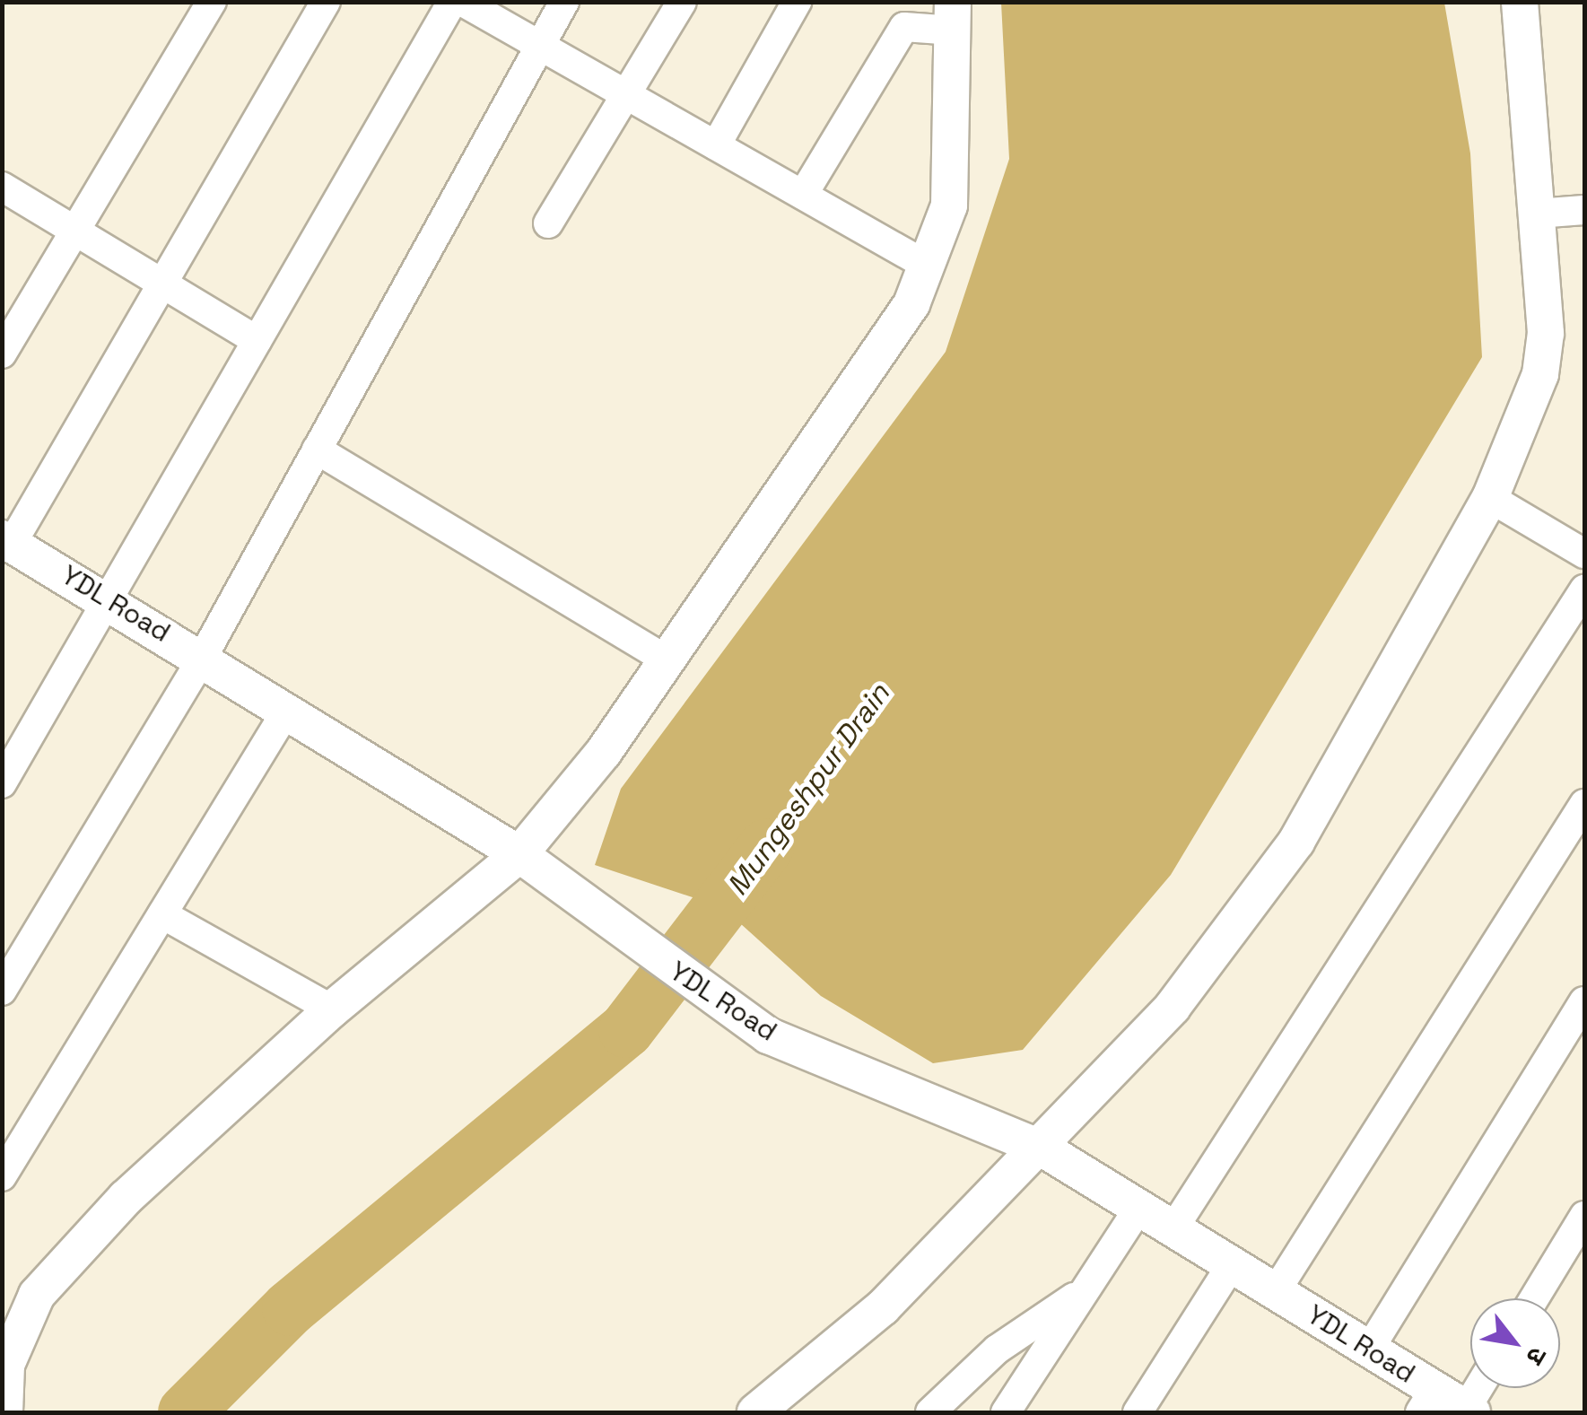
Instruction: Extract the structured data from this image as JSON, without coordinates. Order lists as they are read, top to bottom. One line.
{"streets":{"street":["YDL Road"]},"water":["Mungeshpur Drain"],"north":"bottom right"}
